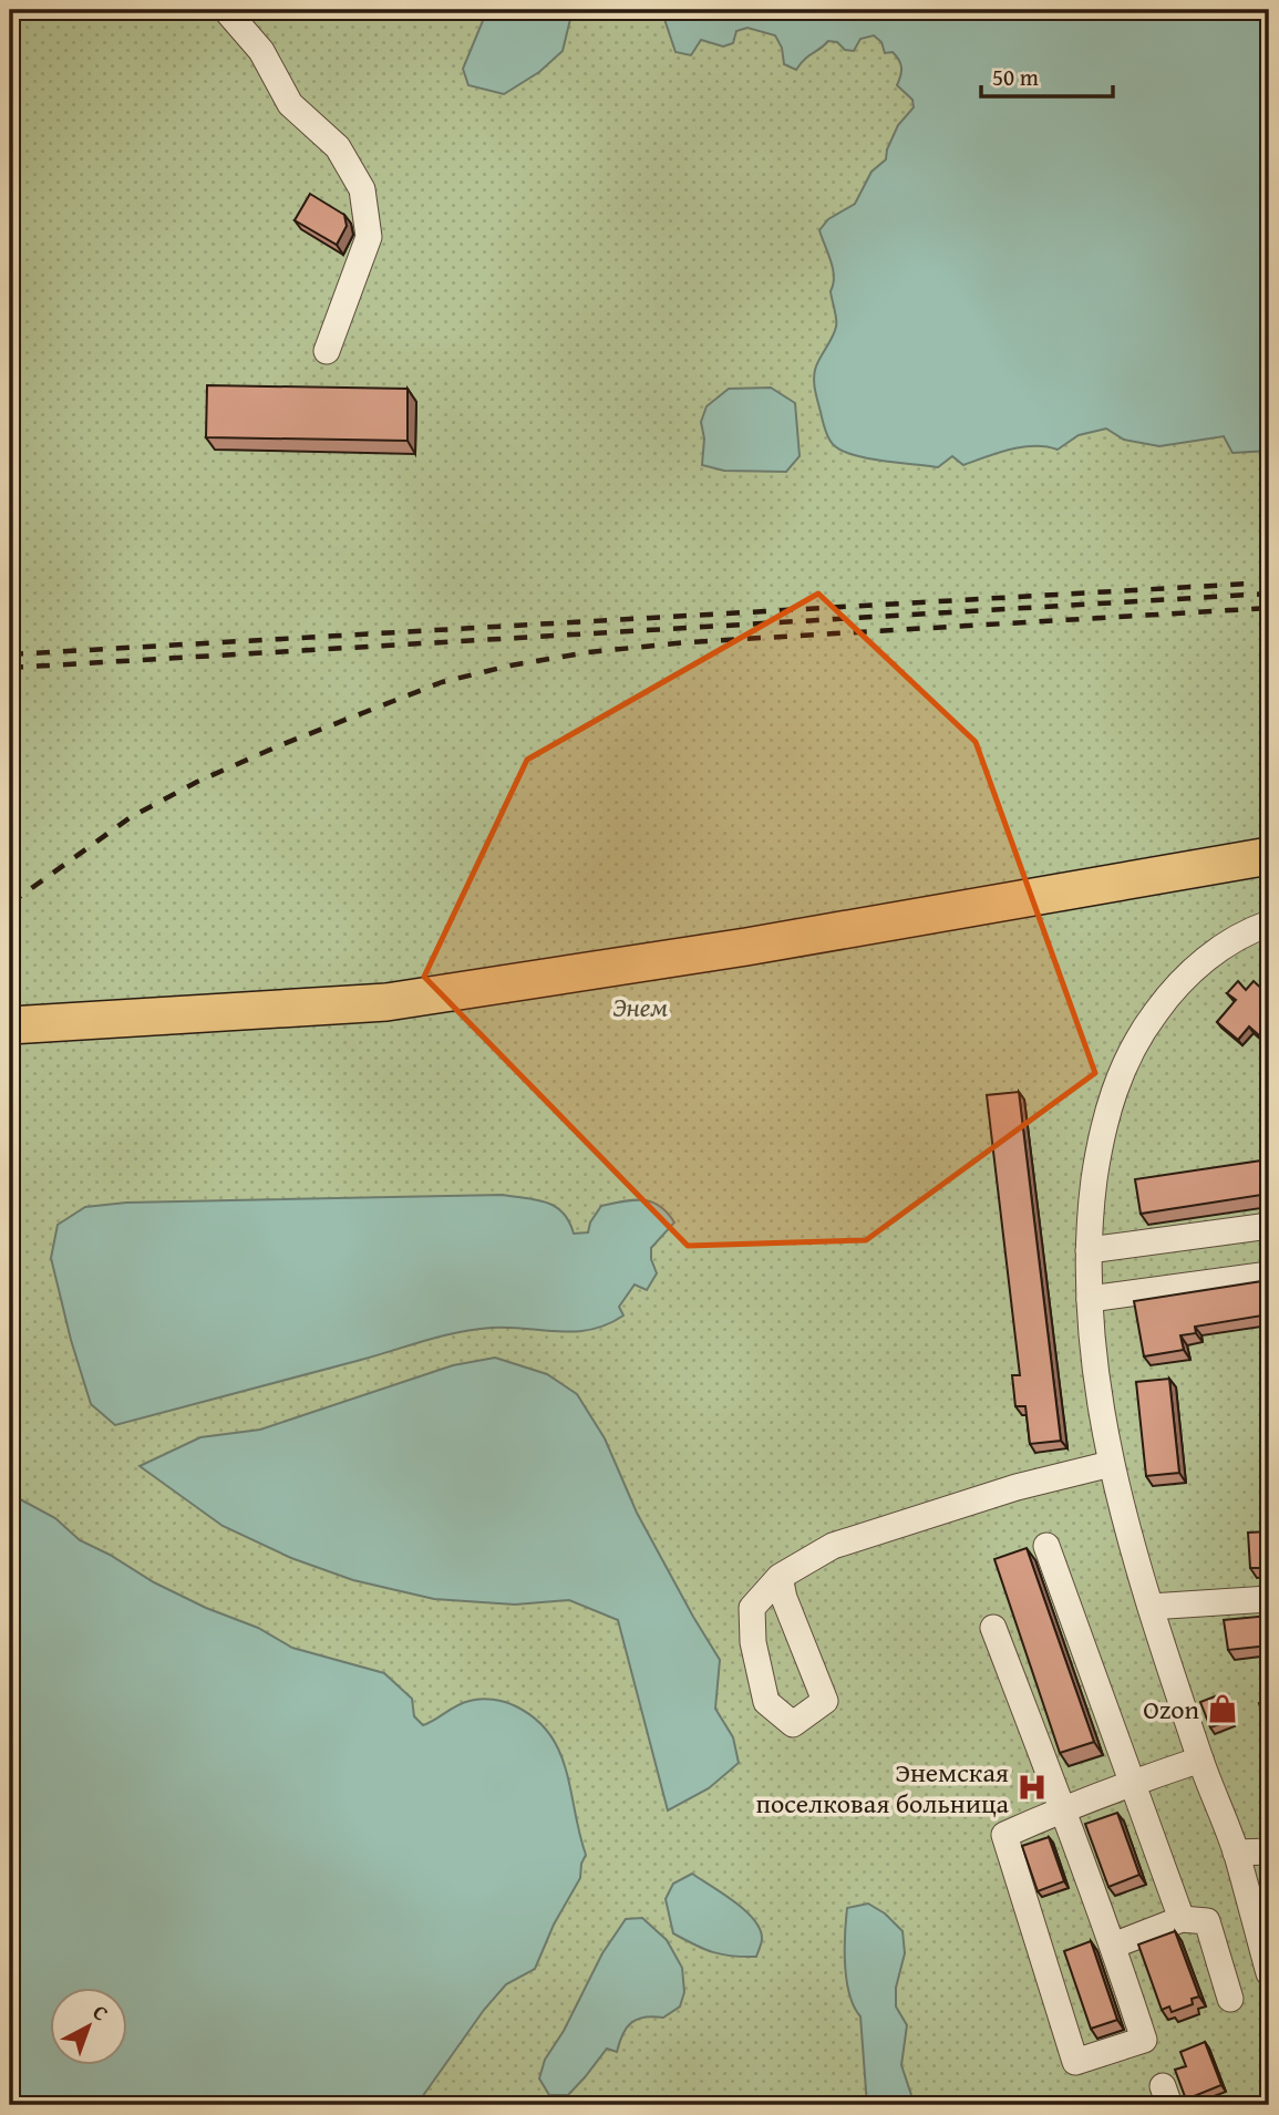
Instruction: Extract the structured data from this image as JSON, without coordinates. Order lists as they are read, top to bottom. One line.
{"parks":["Энем"],"places":{"shop":["Ozon"],"hospital":["Энемская поселковая больница"]},"scale_bar":"50 m","north":"top right"}
